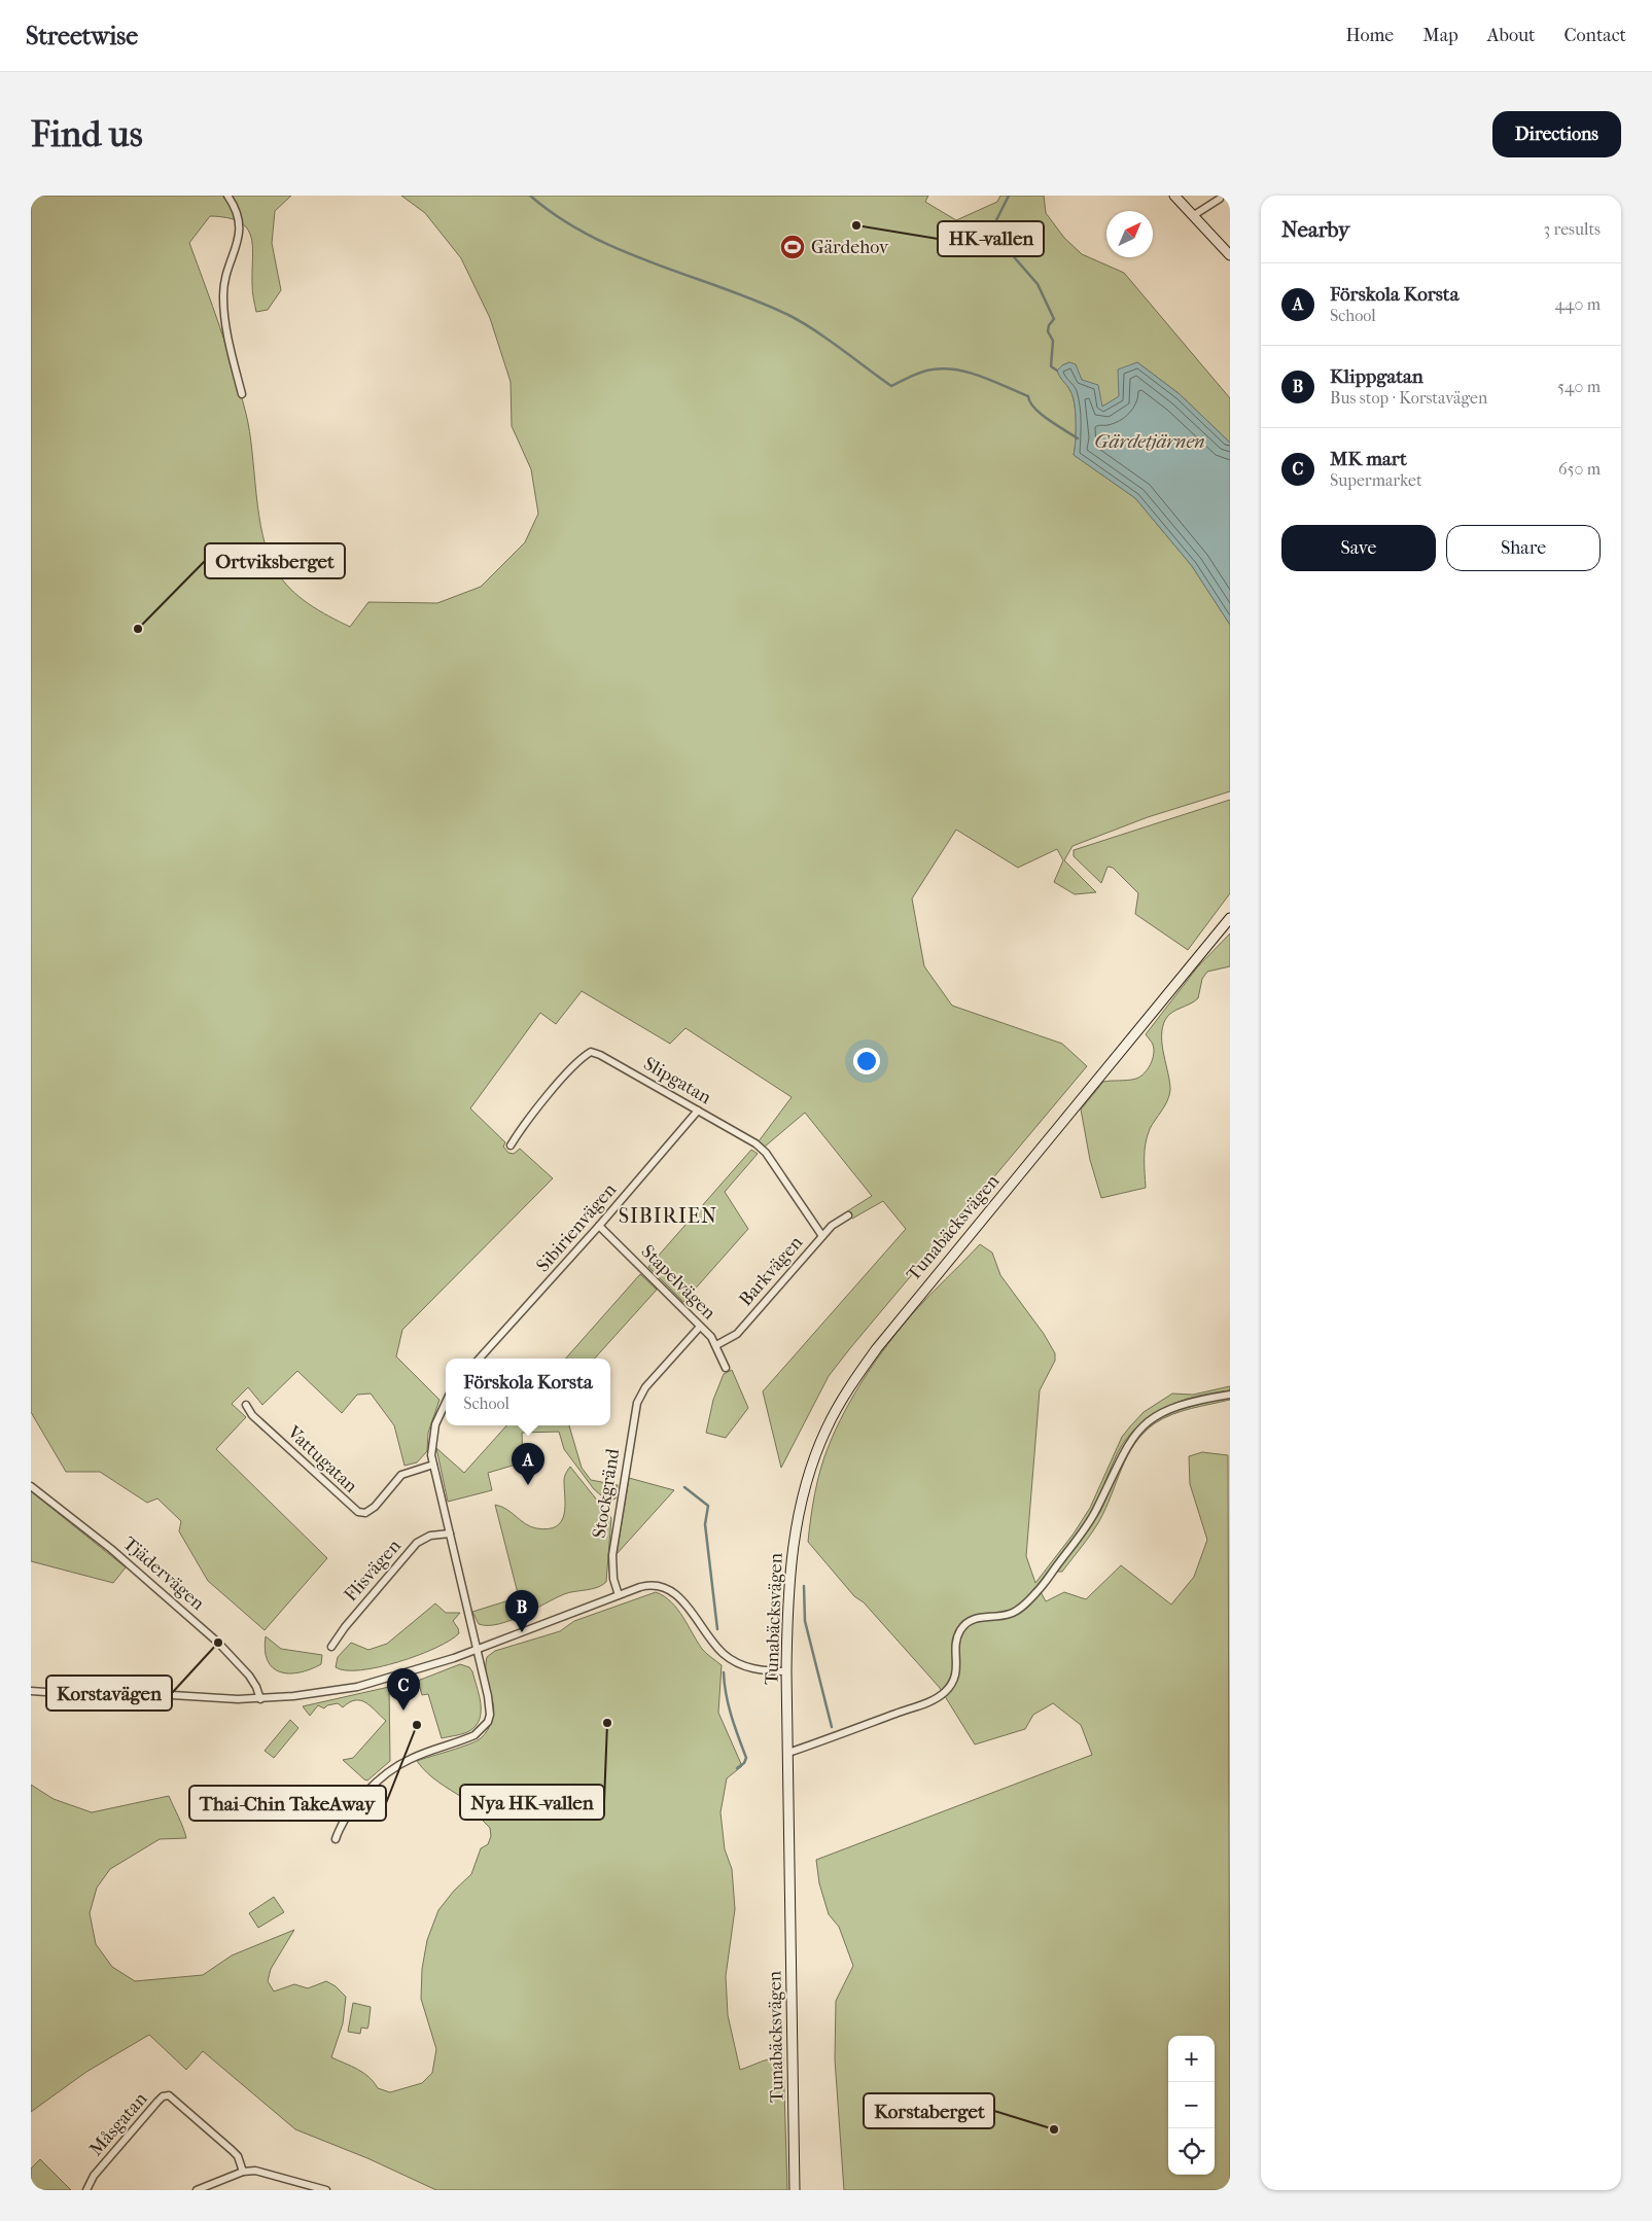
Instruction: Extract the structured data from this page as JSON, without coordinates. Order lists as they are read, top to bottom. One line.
{"streets":{"street":["Slipgatan","Sibirienvägen","Tunabäcksvägen","Barkvägen","Stapelvägen","Vattugatan","Stockgränd","Flisvägen","Tjädervägen","Måsgatan"]},"crossings":[["Slipgatan","Sibirienvägen"],["Slipgatan","Barkvägen"],["Sibirienvägen","Stapelvägen"],["Barkvägen","Stapelvägen"],["Stapelvägen","Stockgränd"]],"districts":["SIBIRIEN"],"water":["Gärdetjärnen"],"places":{"other":["HK-vallen","Ortviksberget","Korstavägen","Nya HK-vallen","Thai-Chin TakeAway","Korstaberget"],"sports":["Gärdehov"]},"north":"top right","page":{"header":"Streetwise","nav":["Home","Map","About","Contact"],"buttons":["Directions",["Save","Share"]],"title":"Find us","heading":["Nearby","3 results"],"list":[{"mark":"A","name":"Förskola Korsta","note":"School","value":"440 m"},{"mark":"B","name":"Klippgatan","note":"Bus stop · Korstavägen","value":"540 m"},{"mark":"C","name":"MK mart","note":"Supermarket","value":"650 m"}],"popup":["Förskola Korsta","School"],"pins":["A","B","C"],"map_buttons":["+","−"]}}
